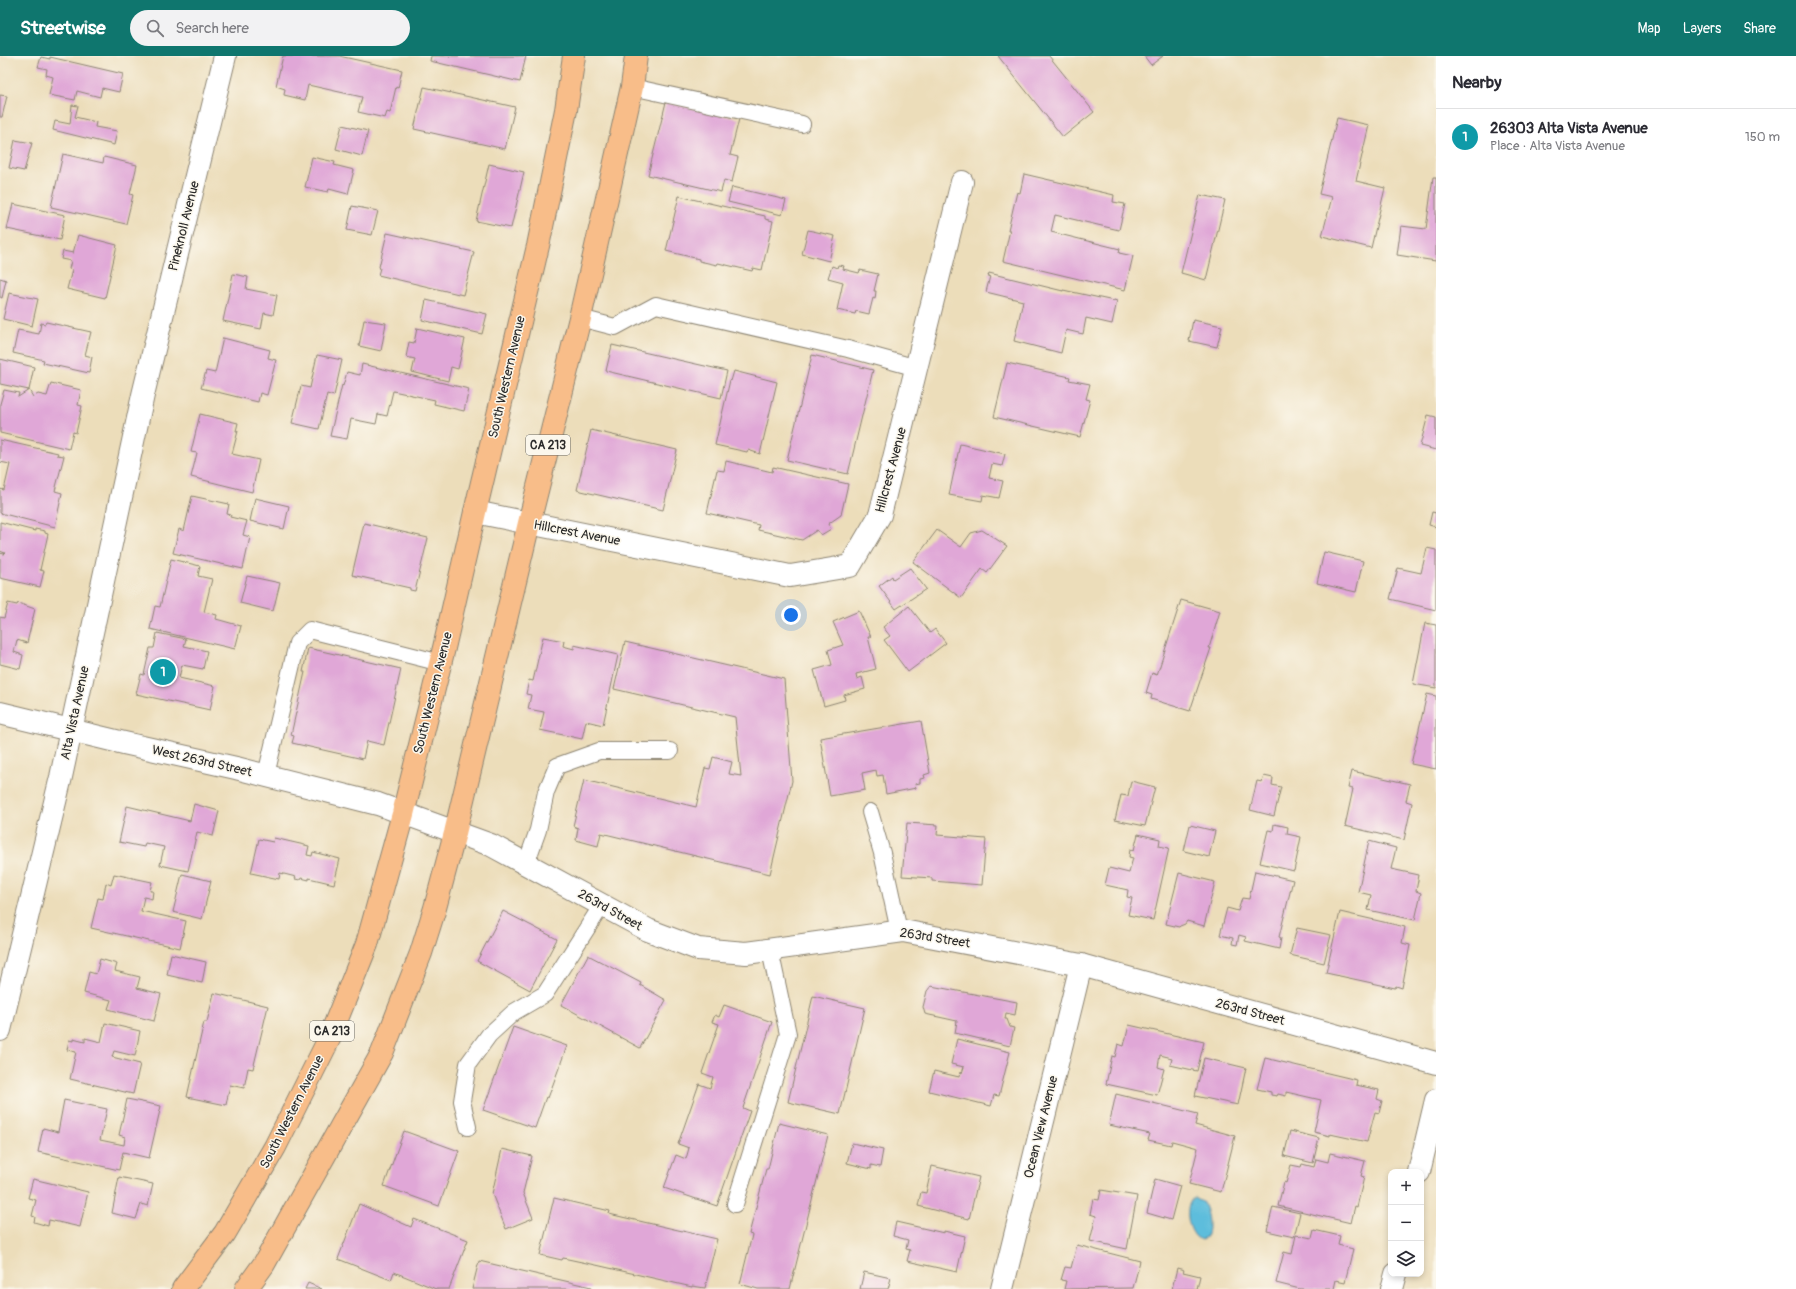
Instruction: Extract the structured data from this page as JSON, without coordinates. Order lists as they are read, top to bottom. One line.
{"streets":{"main road":["South Western Avenue","CA 213"],"street":["Pineknoll Avenue","Hillcrest Avenue","Alta Vista Avenue","West 263rd Street","263rd Street","Ocean View Avenue"]},"crossings":[["Pineknoll Avenue","Alta Vista Avenue"],["South Western Avenue","Hillcrest Avenue"],["South Western Avenue","West 263rd Street"],["South Western Avenue","263rd Street"],["CA 213","Hillcrest Avenue"],["CA 213","263rd Street"],["Alta Vista Avenue","West 263rd Street"],["West 263rd Street","263rd Street"],["263rd Street","Ocean View Avenue"]],"page":{"header":"Streetwise","search":"Search here","nav":["Map","Layers","Share"],"heading":"Nearby","list":[{"mark":"1","name":"26303 Alta Vista Avenue","note":"Place · Alta Vista Avenue","value":"150 m"}],"pins":"1","map_buttons":["+","−"]}}
